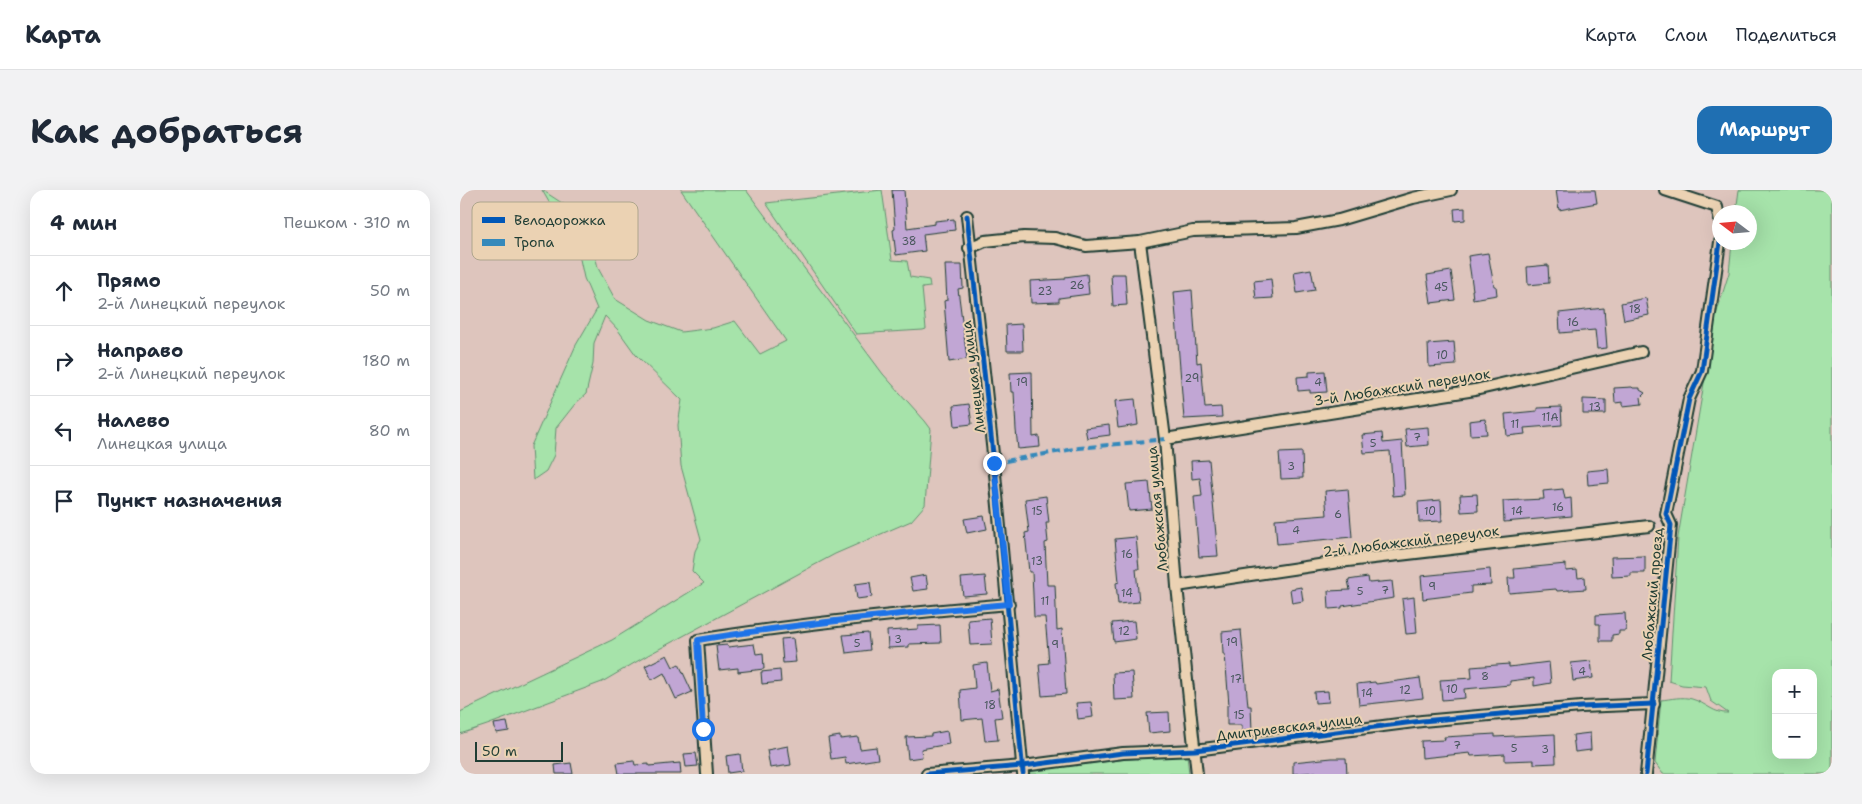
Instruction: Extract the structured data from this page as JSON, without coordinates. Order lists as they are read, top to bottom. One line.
{"streets":{"street":["Линецкая улица","3-й Любажский переулок","Любажская улица","2-й Любажский переулок","Любажский проезд","Дмитриевская улица"]},"crossings":[["Линецкая улица","Дмитриевская улица"],["3-й Любажский переулок","Любажская улица"],["Любажская улица","2-й Любажский переулок"],["Любажская улица","Дмитриевская улица"],["Любажский проезд","Дмитриевская улица"]],"house_numbers":["38","26","45","23","18","16","10","29","19","4","13","11А","11","7","5","3","16","15","10","14","6","4","16","13","9","7","5","14","11","12","3","19","5","9","4","8","17","10","12","14","18","15","7","5","3"],"legend":["Велодорожка","Тропа"],"scale_bar":"50 m","north":"left","page":{"header":"Карта","nav":["Карта","Слои","Поделиться"],"buttons":"Маршрут","title":"Как добраться","heading":["4 мин","Пешком · 310 m"],"list":[["Прямо","2-й Линецкий переулок","50 m"],["Направо","2-й Линецкий переулок","180 m"],["Налево","Линецкая улица","80 m"],"Пункт назначения"],"map_buttons":["+","−"],"scale":"50 m"}}
